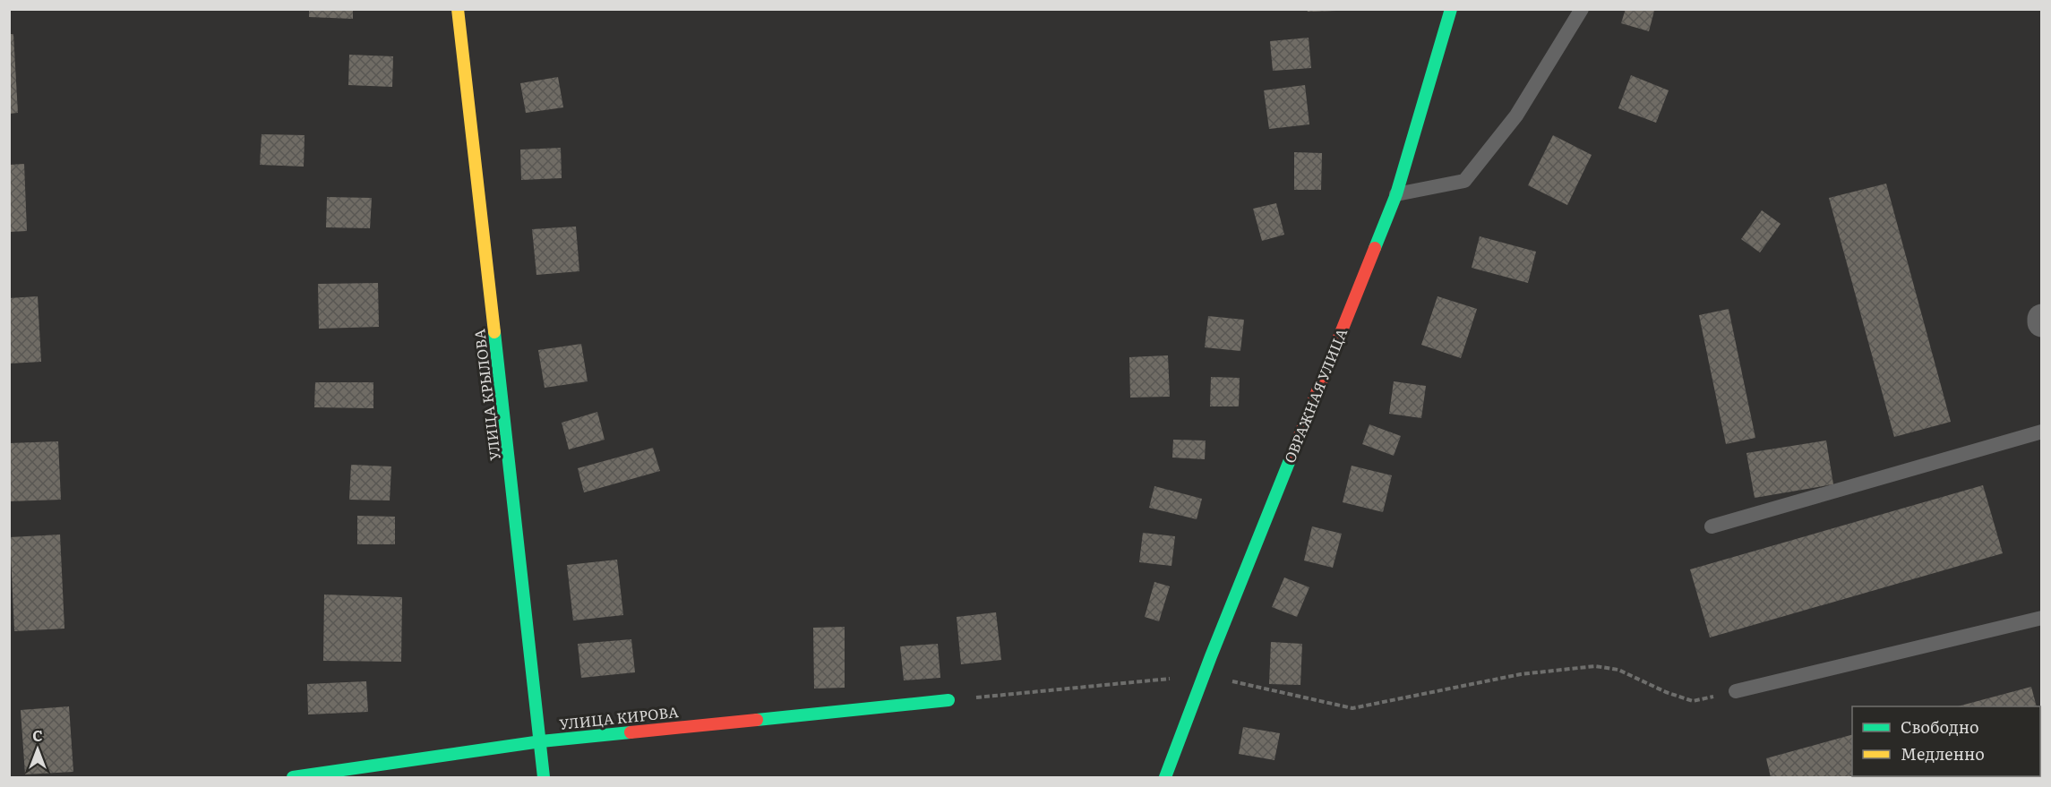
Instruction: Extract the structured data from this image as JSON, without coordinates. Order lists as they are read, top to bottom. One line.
{"streets":{"street":["УЛИЦА КРЫЛОВА","ОВРАЖНАЯ УЛИЦА","УЛИЦА КИРОВА"]},"crossings":[["УЛИЦА КРЫЛОВА","УЛИЦА КИРОВА"]],"legend":["Свободно","Медленно"],"north":"top"}
